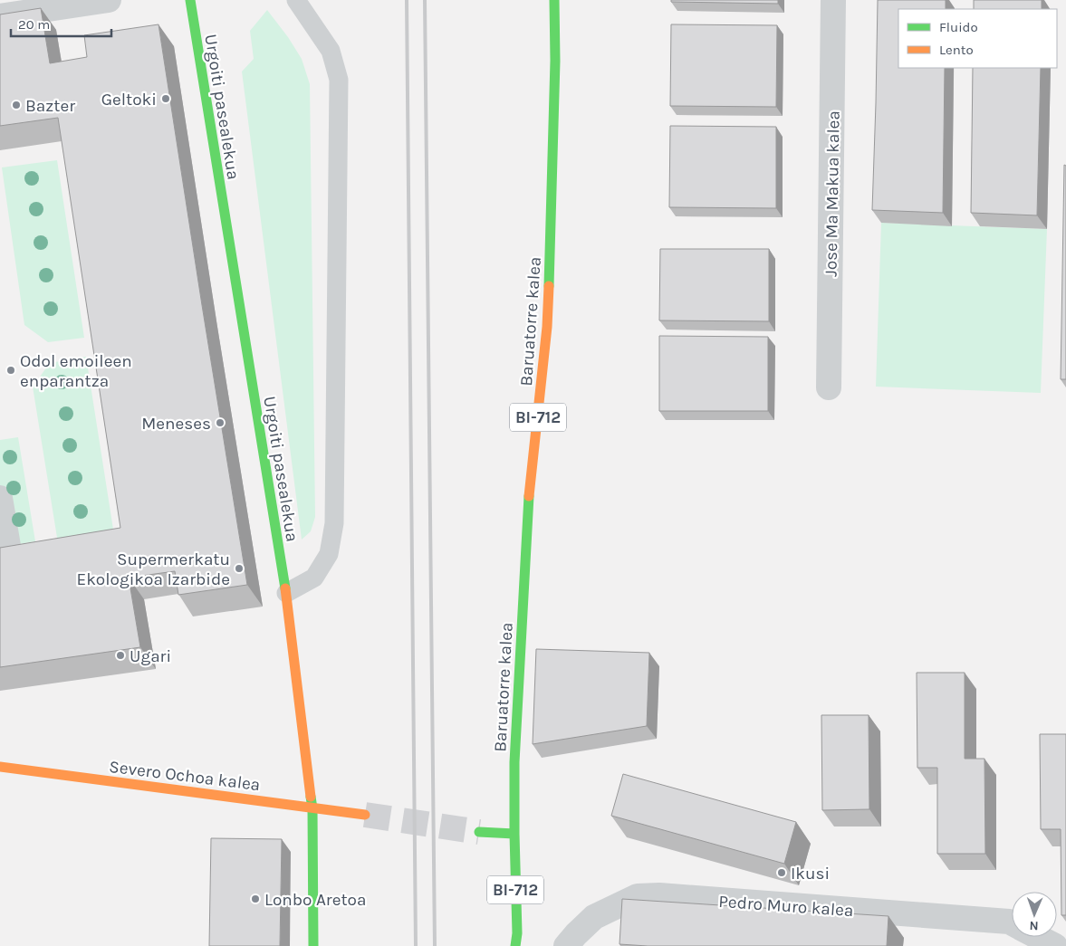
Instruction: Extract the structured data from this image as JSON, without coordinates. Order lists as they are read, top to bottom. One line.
{"streets":{"street":["Urgoiti pasealekua","Jose Mª Makua kalea","Baruatorre kalea","BI-712","Severo Ochoa kalea","Pedro Muro kalea"]},"crossings":[["Urgoiti pasealekua","Severo Ochoa kalea"],["Baruatorre kalea","BI-712"]],"places":["Geltoki","Bazter","Odol emoileen enparantza","Meneses","Supermerkatu Ekologikoa Izarbide","Ugari","Ikusi","Lonbo Aretoa"],"legend":["Fluido","Lento"],"scale_bar":"20 m","north":"bottom"}
